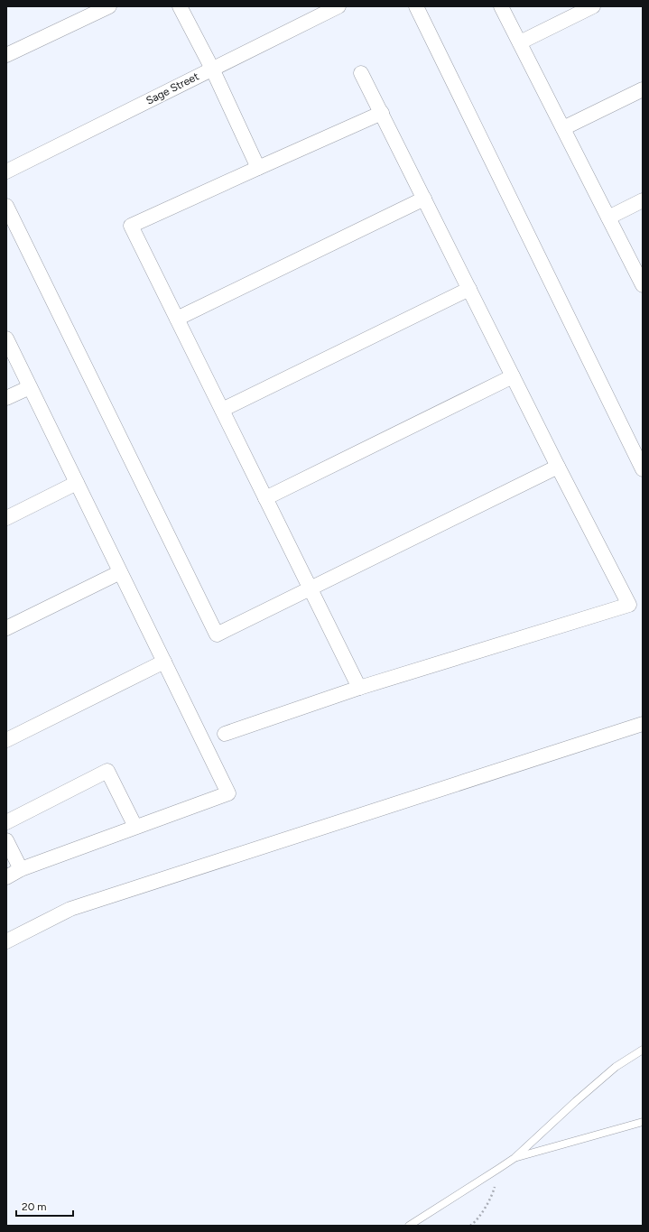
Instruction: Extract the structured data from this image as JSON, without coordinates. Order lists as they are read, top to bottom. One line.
{"streets":{"street":["Sage Street"]},"scale_bar":"20 m"}
